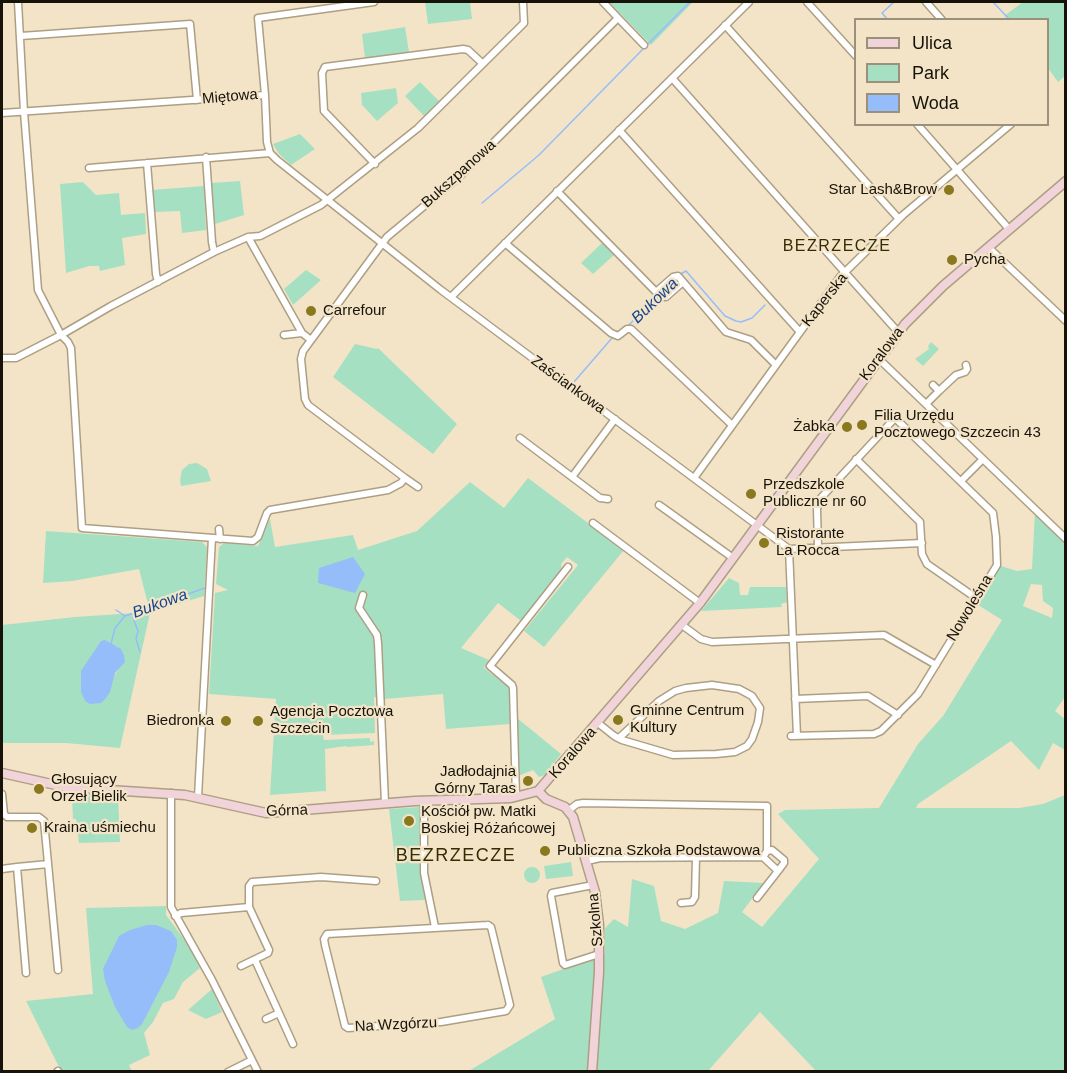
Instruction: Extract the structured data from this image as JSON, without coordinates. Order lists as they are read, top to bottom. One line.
{"streets":{"street":["Miętowa","Bukszpanowa","Kaperska","Koralowa","Zaściankowa","Nowoleśna","Górna","Szkolna","Na Wzgórzu"]},"crossings":[["Bukszpanowa","Zaściankowa"],["Kaperska","Zaściankowa"],["Koralowa","Zaściankowa"],["Koralowa","Górna"]],"districts":["BEZRZECZE","BEZRZECZE"],"water":["Bukowa"],"places":["Star Lash&Brow","Pycha","Carrefour","Filia Urzędu Pocztowego Szczecin 43","Żabka","Przedszkole Publiczne nr 60","Ristorante La Rocca","Gminne Centrum Kultury","Biedronka","Agencja Pocztowa Szczecin","Jadłodajnia Górny Taras","Głosujący Orzeł Bielik","Kościół pw. Matki Boskiej Różańcowej","Kraina uśmiechu","Publiczna Szkoła Podstawowa"],"legend":["Ulica","Park","Woda"]}
